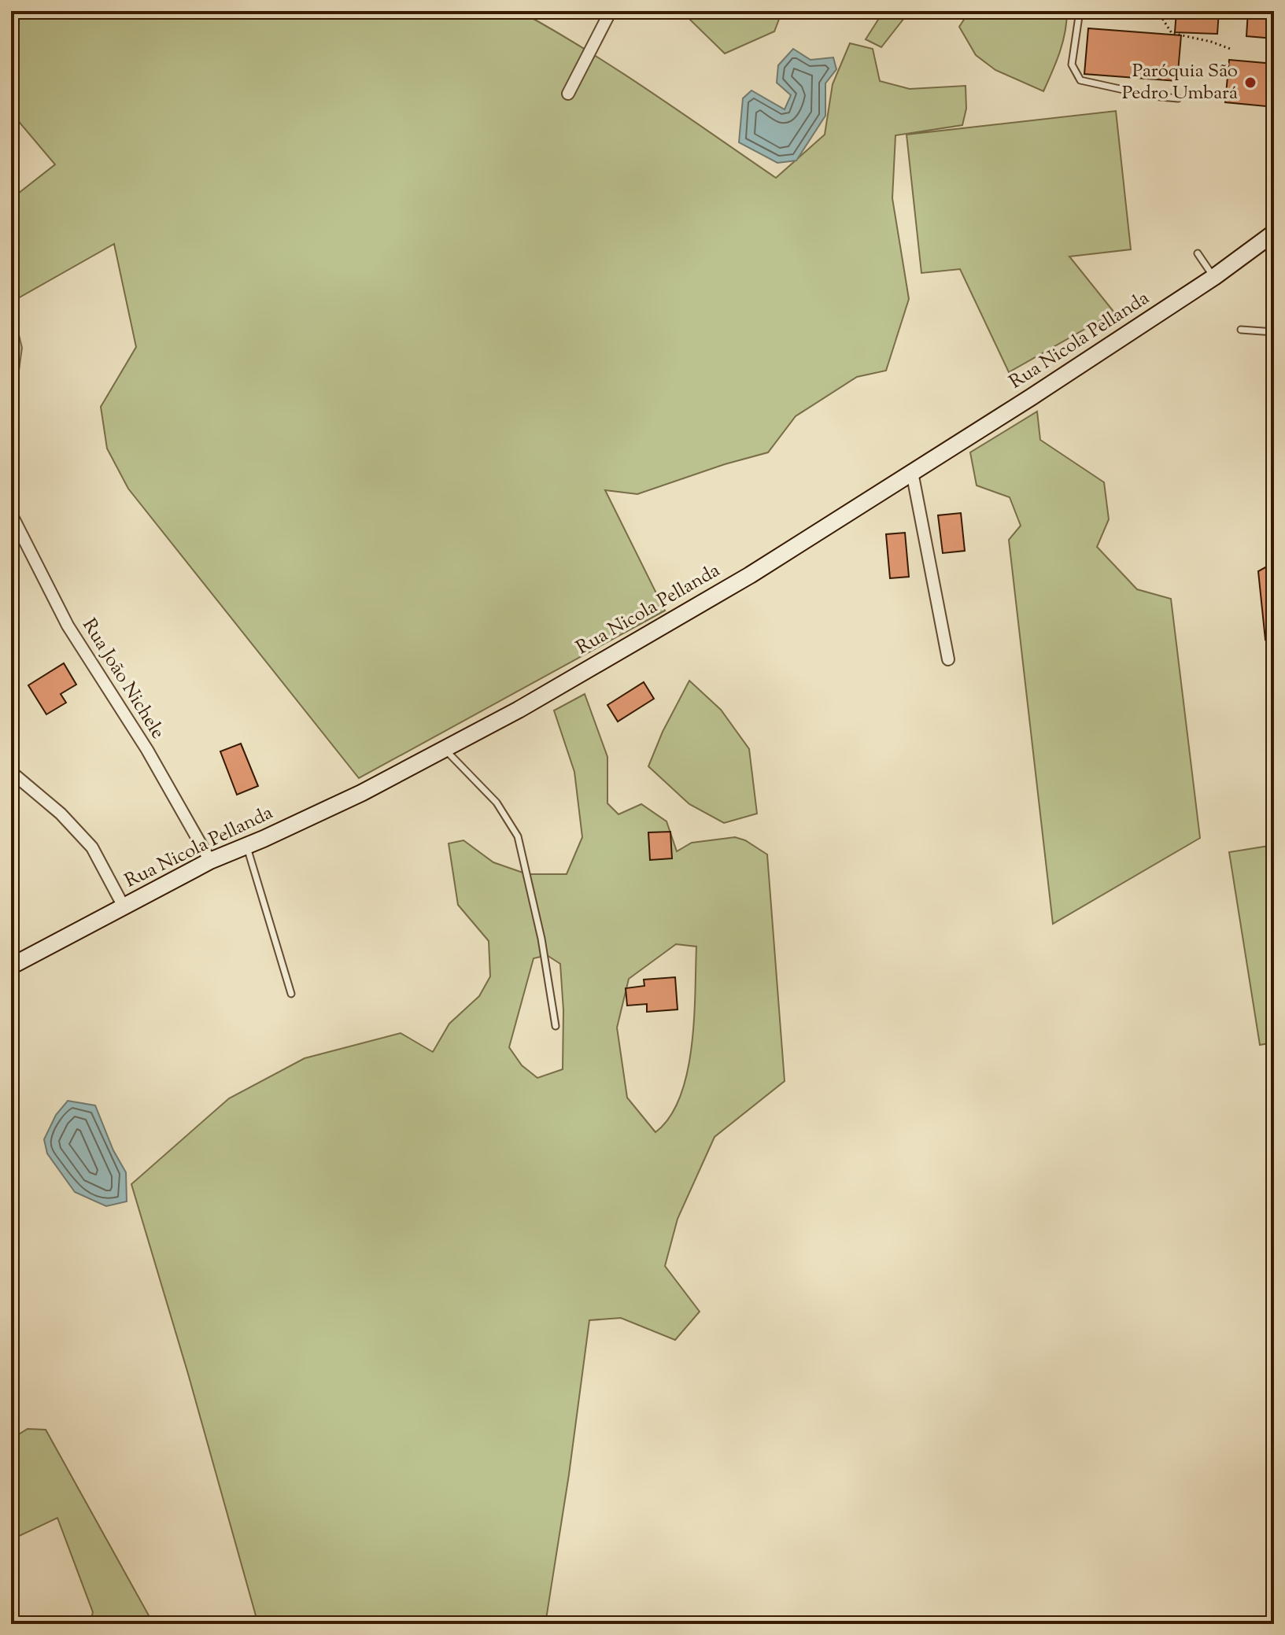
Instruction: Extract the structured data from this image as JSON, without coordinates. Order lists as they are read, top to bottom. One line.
{"streets":{"main road":["Rua Nicola Pellanda"],"street":["Rua João Nichele"]},"crossings":[["Rua Nicola Pellanda","Rua João Nichele"]],"places":["Paróquia São Pedro Umbará"]}
